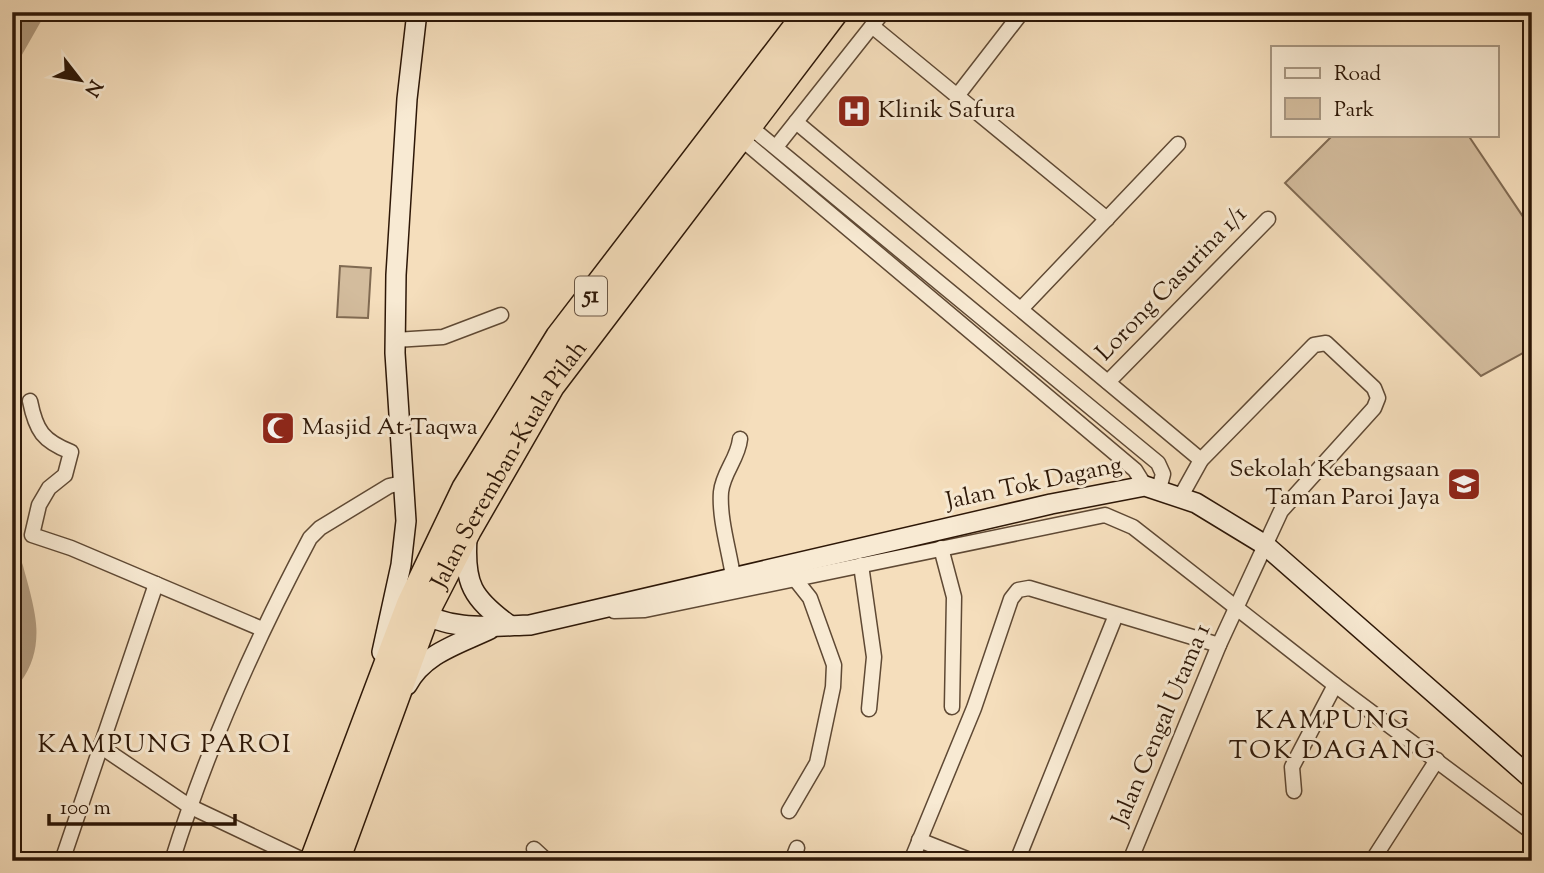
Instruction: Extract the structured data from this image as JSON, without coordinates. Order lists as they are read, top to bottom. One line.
{"streets":{"highway":["51","Jalan Seremban-Kuala Pilah"],"street":["Lorong Casurina 1/1","Jalan Tok Dagang","Jalan Cengal Utama 1"]},"crossings":[["Jalan Seremban-Kuala Pilah","Jalan Tok Dagang"],["Jalan Tok Dagang","Jalan Cengal Utama 1"]],"districts":["KAMPUNG TOK DAGANG","KAMPUNG PAROI"],"places":{"hospital":["Klinik Safura"],"mosque":["Masjid At-Taqwa"],"school or university":["Sekolah Kebangsaan Taman Paroi Jaya"]},"legend":["Road","Park"],"scale_bar":"100 m","north":"bottom right"}
